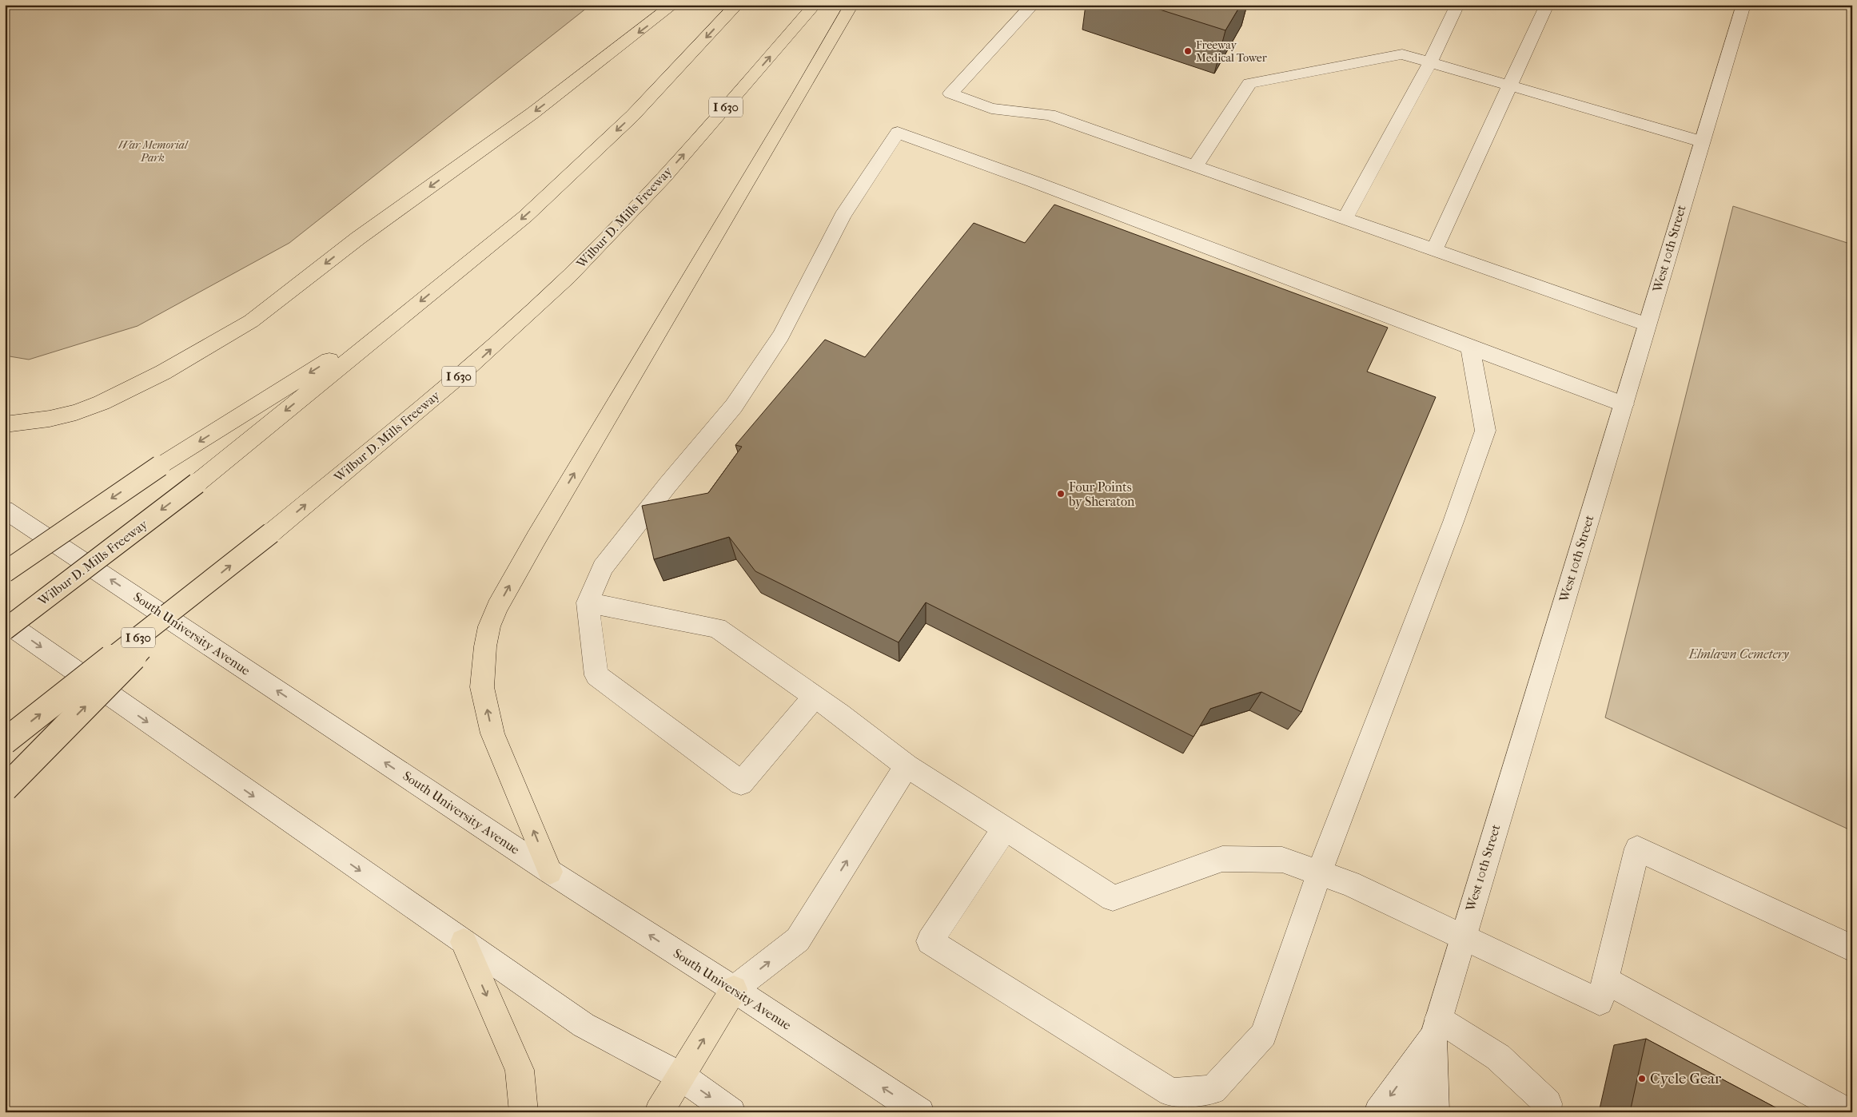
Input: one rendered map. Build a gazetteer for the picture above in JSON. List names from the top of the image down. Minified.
{"streets":{"highway":["I 630","Wilbur D. Mills Freeway"],"main road":["West 10th Street","South University Avenue"]},"parks":["War Memorial Park","Elmlawn Cemetery"],"places":["Freeway Medical Tower","Four Points by Sheraton","Cycle Gear"]}
